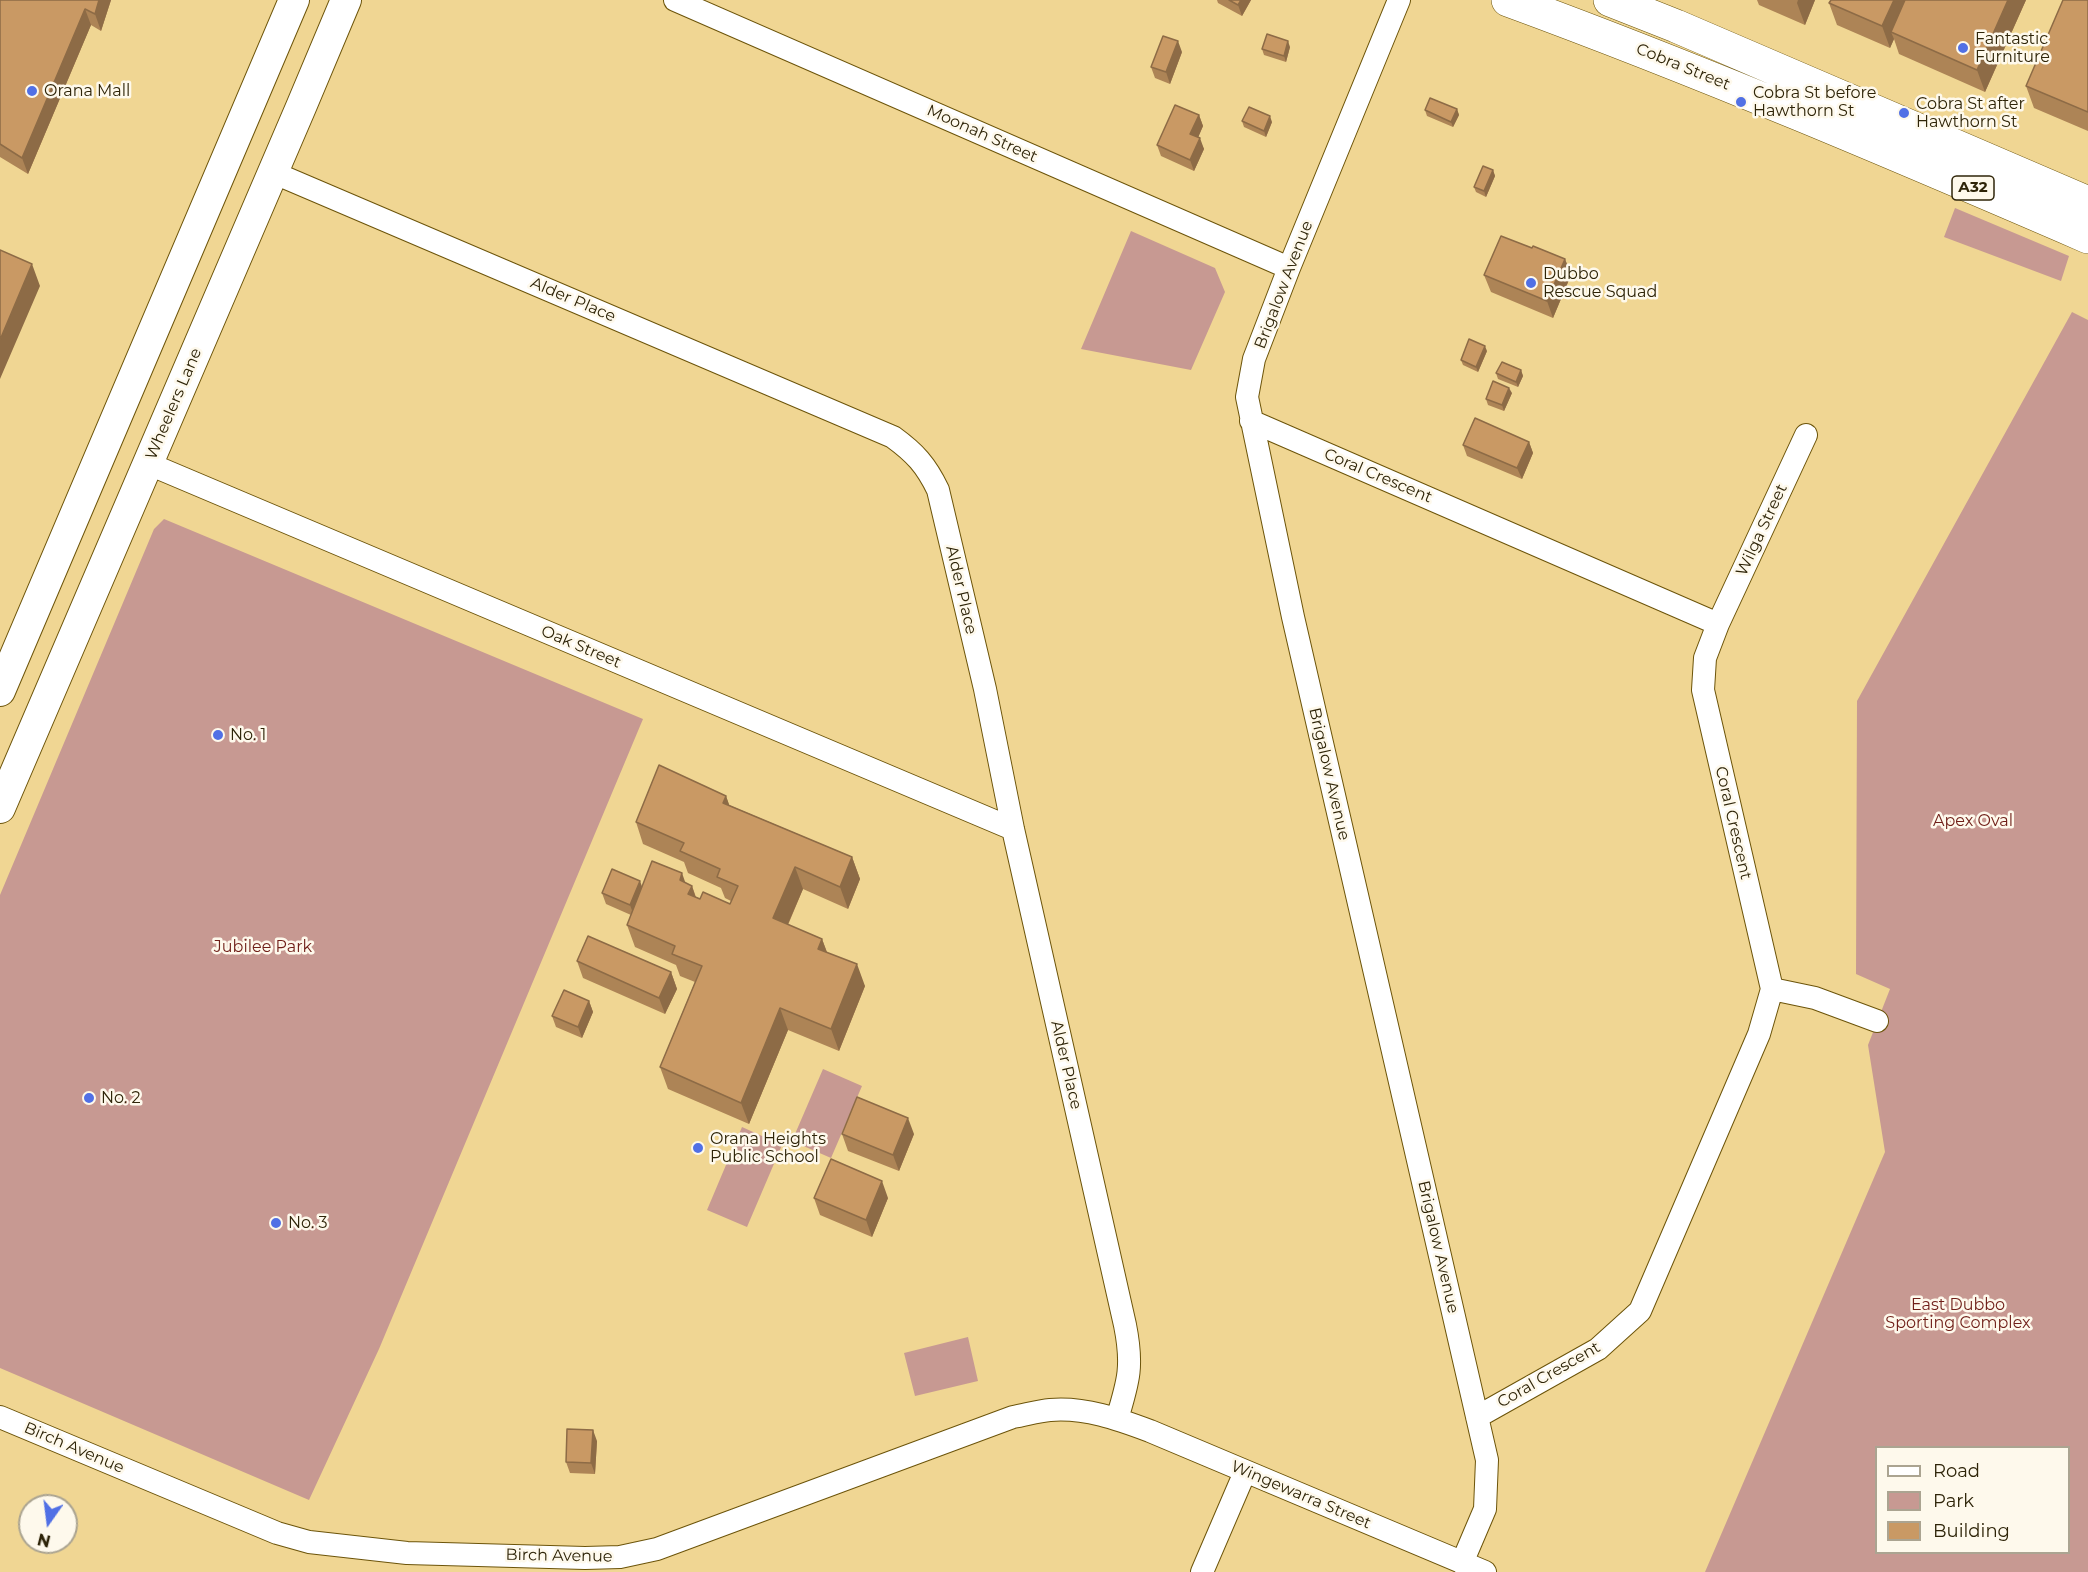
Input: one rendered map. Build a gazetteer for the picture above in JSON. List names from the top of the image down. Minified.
{"streets":{"highway":["Cobra Street","A32"],"main road":["Wheelers Lane"],"street":["Moonah Street","Brigalow Avenue","Alder Place","Coral Crescent","Wilga Street","Oak Street","Birch Avenue","Wingewarra Street"]},"crossings":[["Moonah Street","Brigalow Avenue"],["Brigalow Avenue","Coral Crescent"],["Brigalow Avenue","Wingewarra Street"],["Alder Place","Wheelers Lane"],["Alder Place","Oak Street"],["Alder Place","Birch Avenue"],["Alder Place","Wingewarra Street"],["Wheelers Lane","Oak Street"],["Coral Crescent","Wilga Street"],["Birch Avenue","Wingewarra Street"]],"parks":["Apex Oval","Jubilee Park","East Dubbo Sporting Complex"],"places":["Fantastic Furniture","Orana Mall","Cobra St before Hawthorn St","Cobra St after Hawthorn St","Dubbo Rescue Squad","No. 1","No. 2","Orana Heights Public School","No. 3"],"legend":["Road","Park","Building"],"north":"bottom"}
